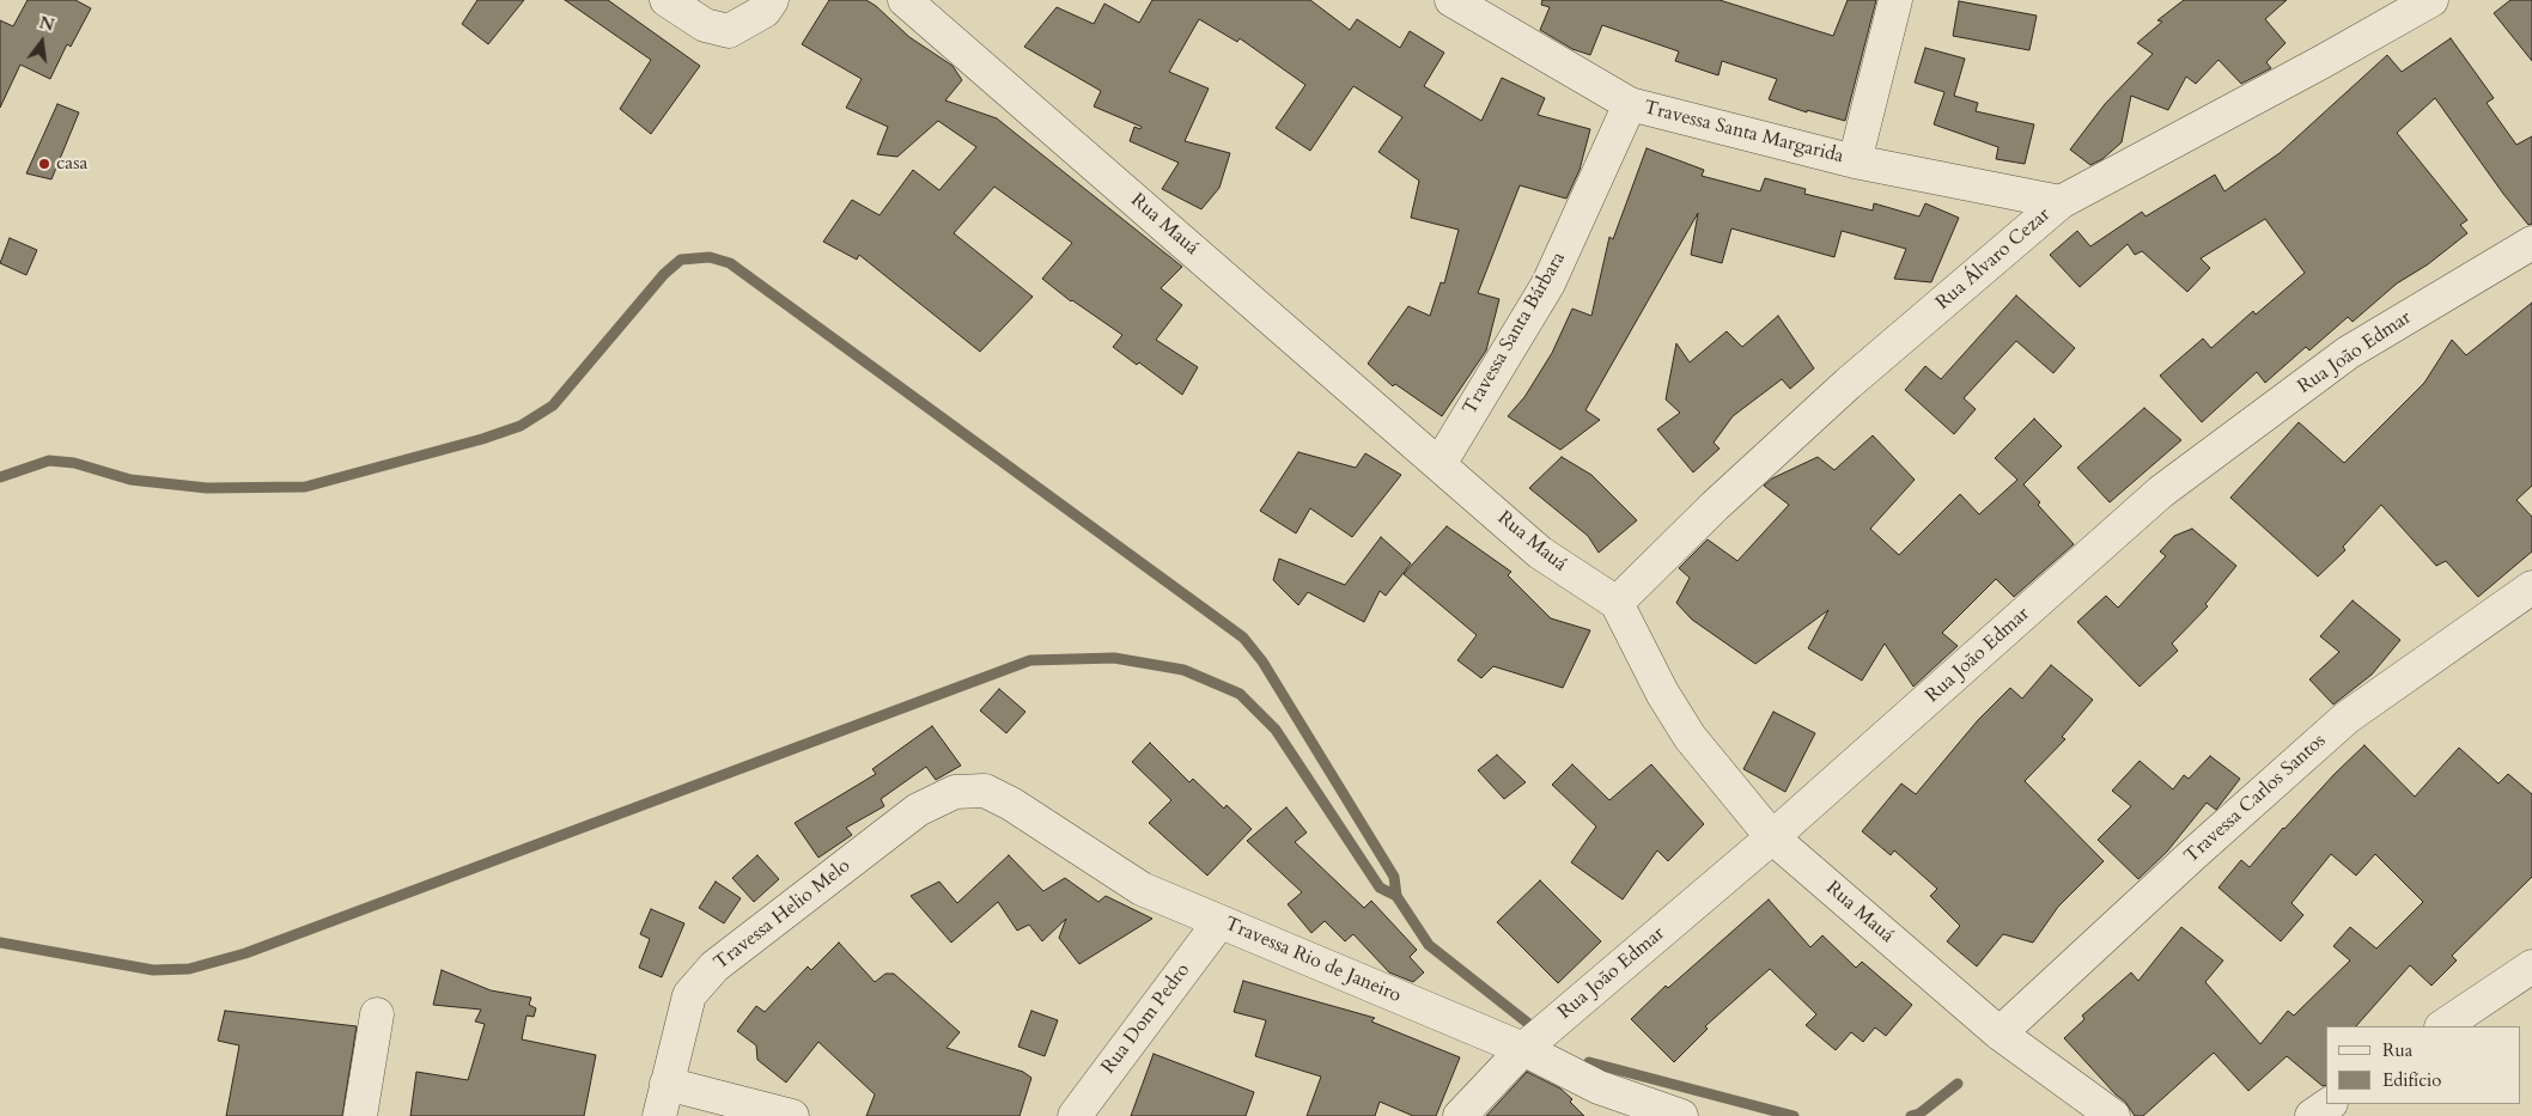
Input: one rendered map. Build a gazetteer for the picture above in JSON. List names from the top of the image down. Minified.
{"streets":{"street":["Travessa Santa Margarida","Rua Mauá","Rua Álvaro Cezar","Travessa Santa Bárbara","Rua João Edmar","Travessa Carlos Santos","Travessa Helio Melo","Travessa Rio de Janeiro","Rua Dom Pedro"]},"crossings":[["Travessa Santa Margarida","Rua Álvaro Cezar"],["Travessa Santa Margarida","Travessa Santa Bárbara"],["Rua Mauá","Rua Álvaro Cezar"],["Rua Mauá","Travessa Santa Bárbara"],["Rua Mauá","Rua João Edmar"],["Rua Mauá","Travessa Carlos Santos"],["Rua João Edmar","Travessa Rio de Janeiro"],["Travessa Helio Melo","Travessa Rio de Janeiro"],["Travessa Rio de Janeiro","Rua Dom Pedro"]],"places":["casa"],"legend":["Rua","Edifício"],"north":"top"}
